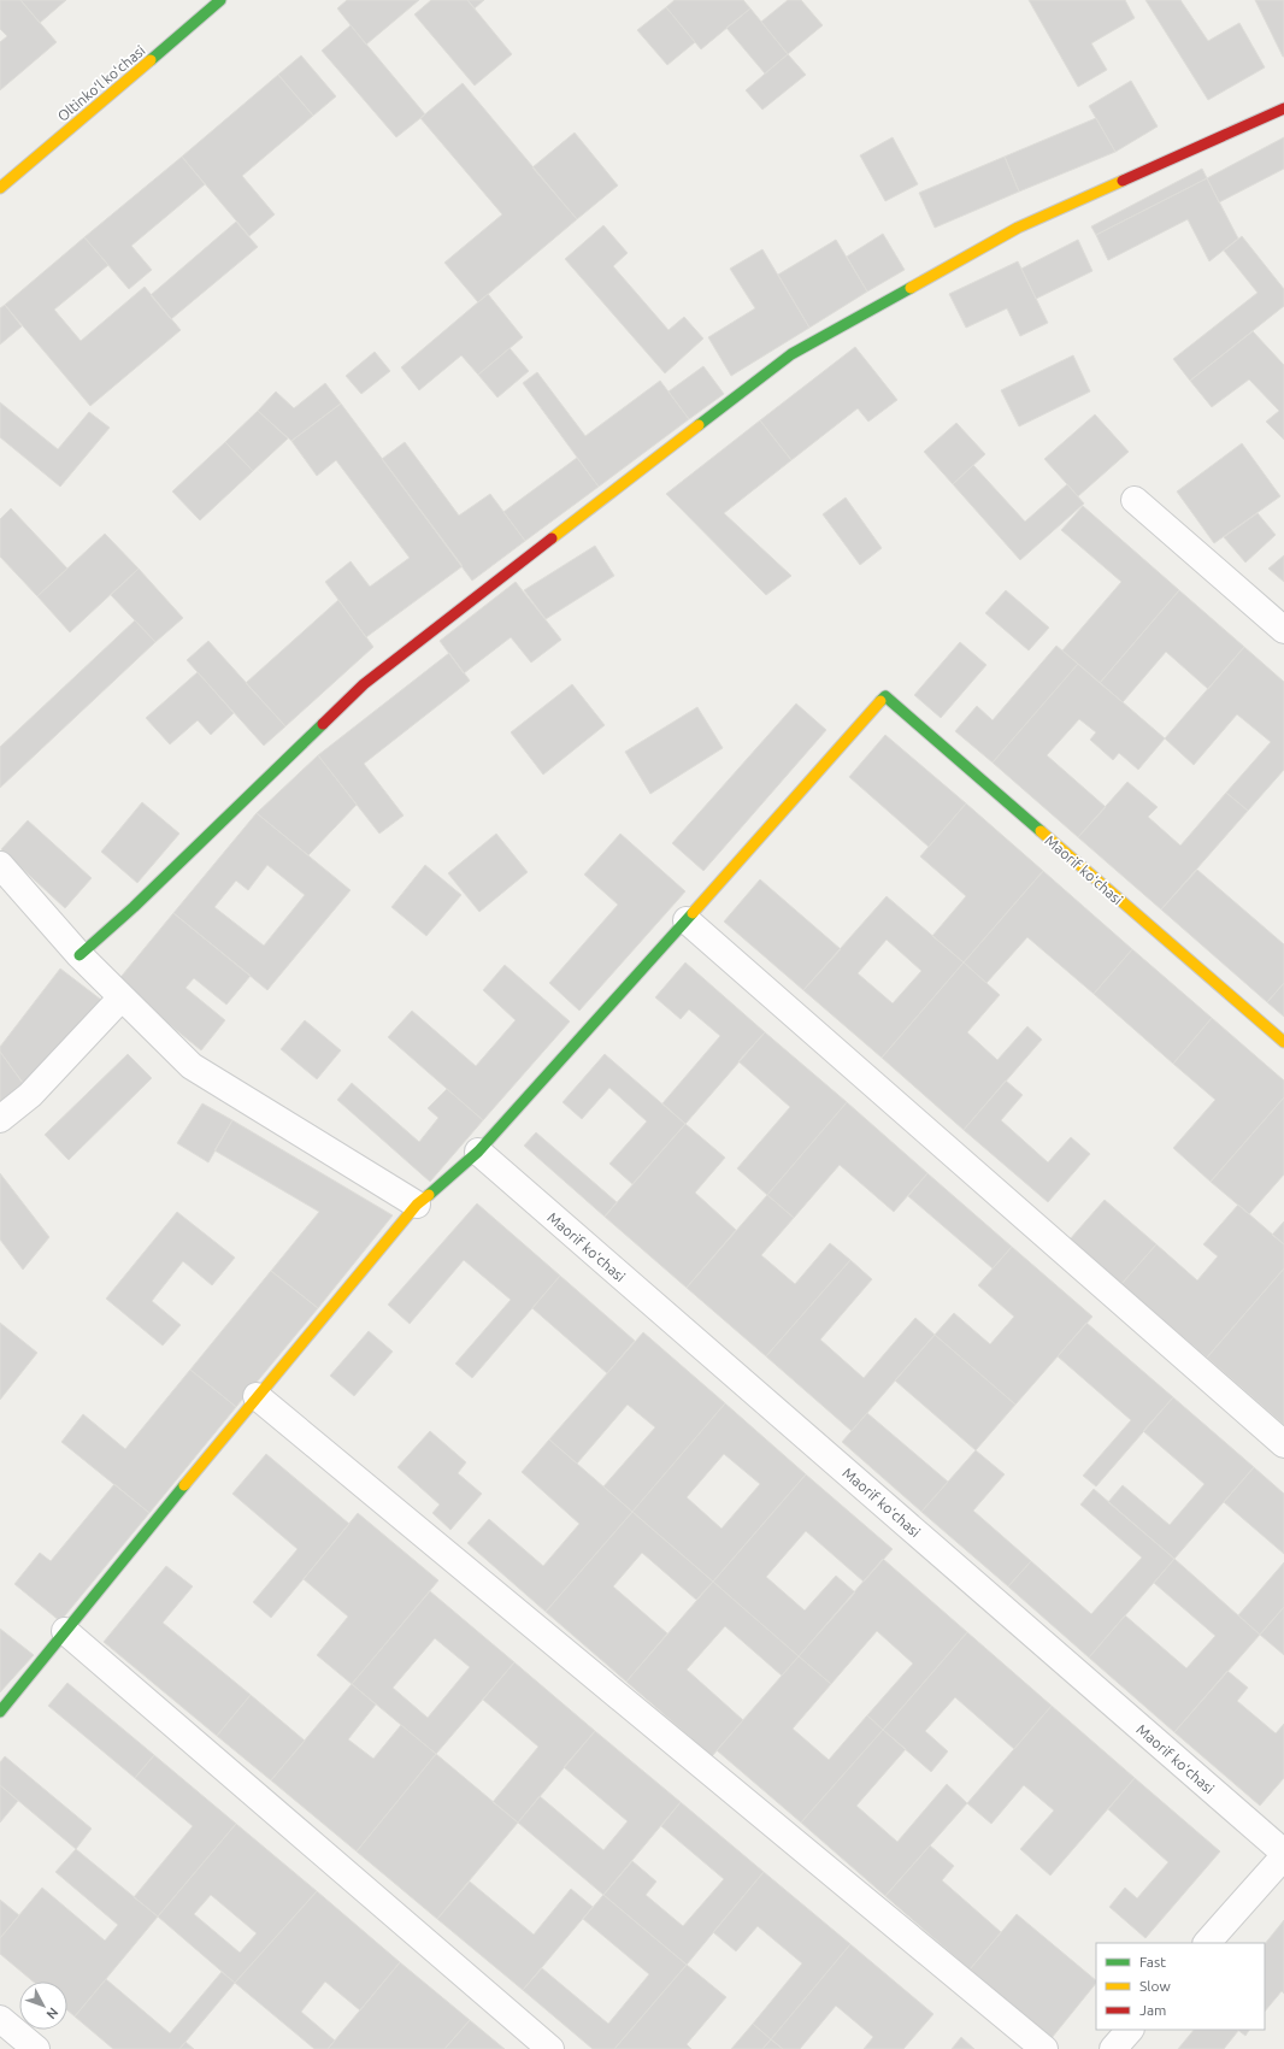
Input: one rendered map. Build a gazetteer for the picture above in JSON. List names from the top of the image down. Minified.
{"streets":{"street":["Oltinkoʻl koʻchasi","Maorif koʻchasi"]},"legend":["Fast","Slow","Jam"],"north":"bottom right"}
